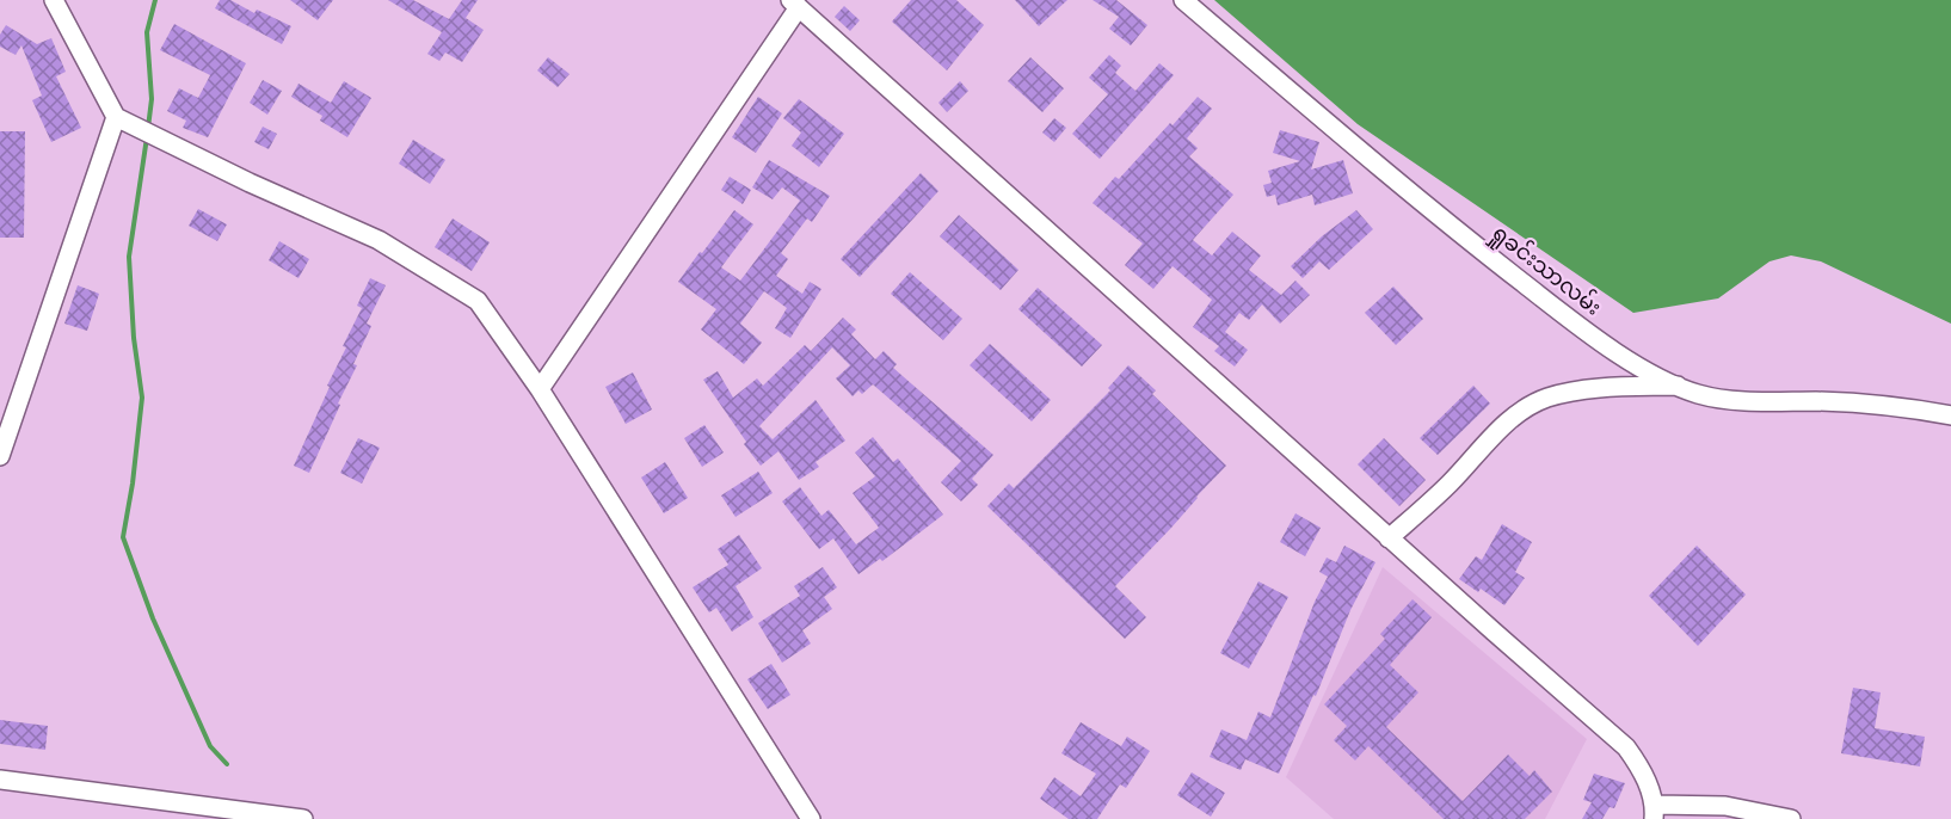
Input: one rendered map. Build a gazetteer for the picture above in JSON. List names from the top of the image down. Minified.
{"streets":{"street":["ရှုခင်းသာလမ်း"]}}
